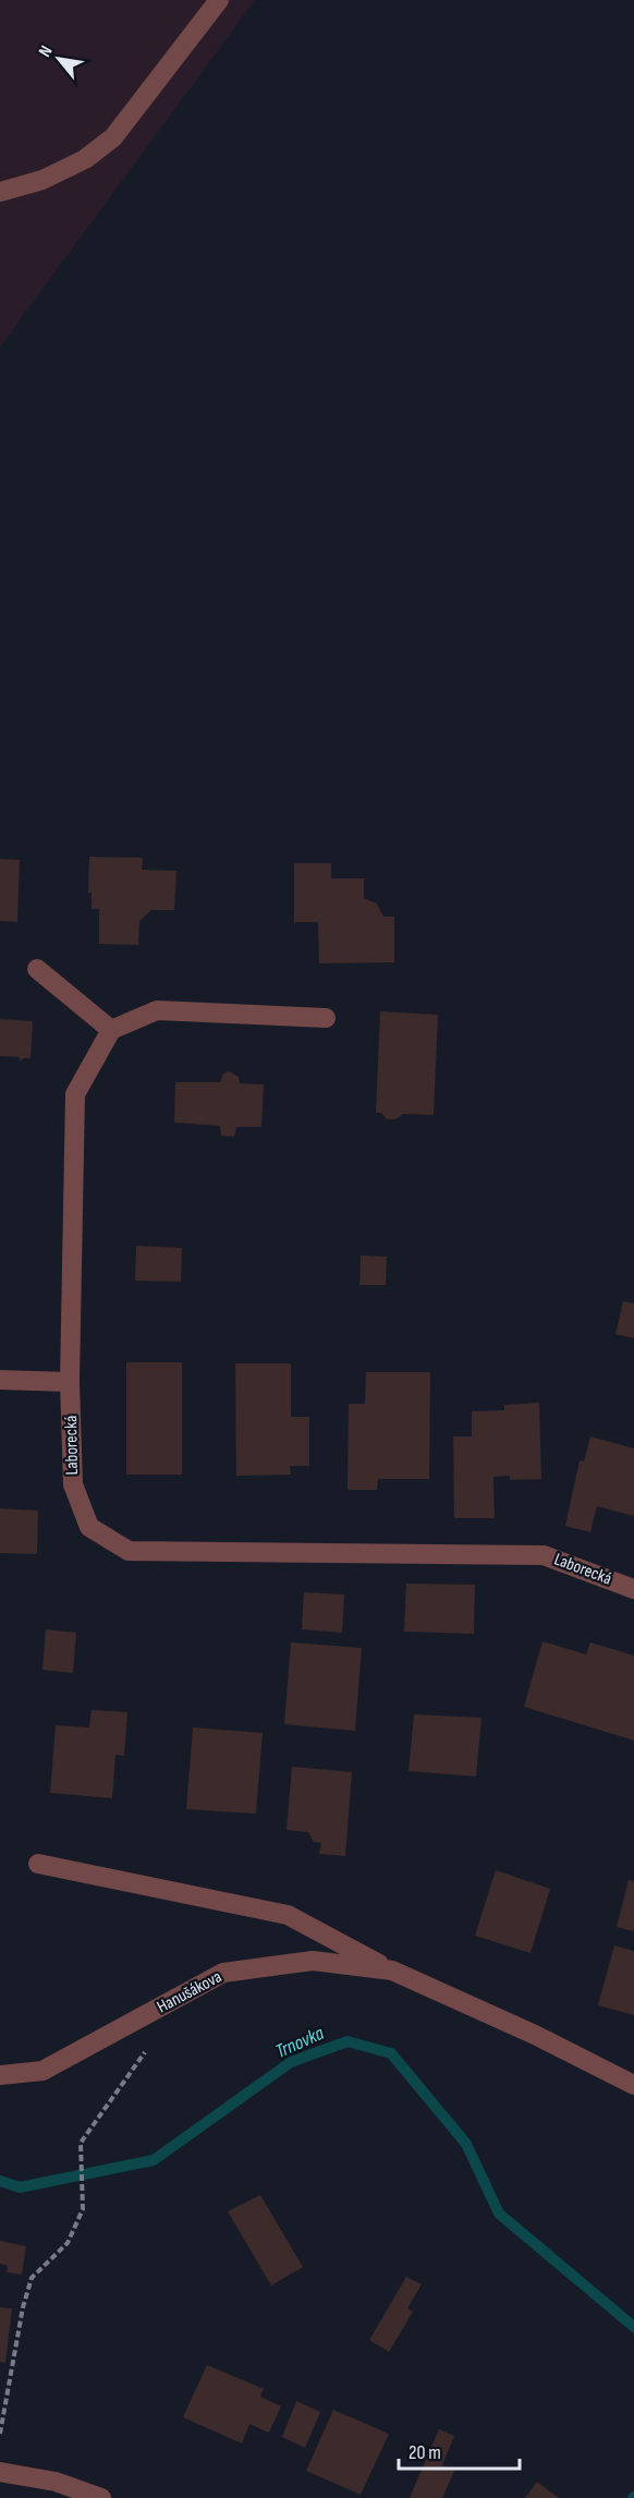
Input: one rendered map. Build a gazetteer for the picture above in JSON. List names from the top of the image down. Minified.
{"streets":{"street":["Laborecká","Hanušákova"]},"water":["Trnovka"],"scale_bar":"20 m","north":"top left"}
